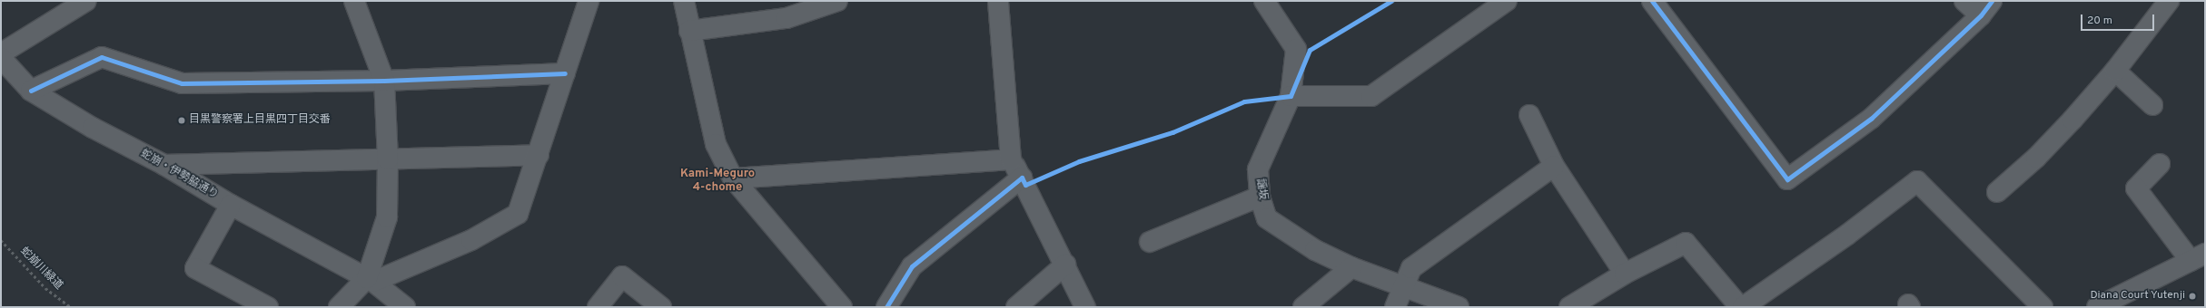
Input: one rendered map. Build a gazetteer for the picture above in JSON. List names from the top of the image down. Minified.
{"streets":{"street":["蛇崩・伊勢脇通り","謡坂"],"path":["蛇崩川緑道"]},"districts":["Kami-Meguro 4-chome"],"places":["目黒警察署上目黒四丁目交番","Diana Court Yutenji"],"scale_bar":"20 m"}
